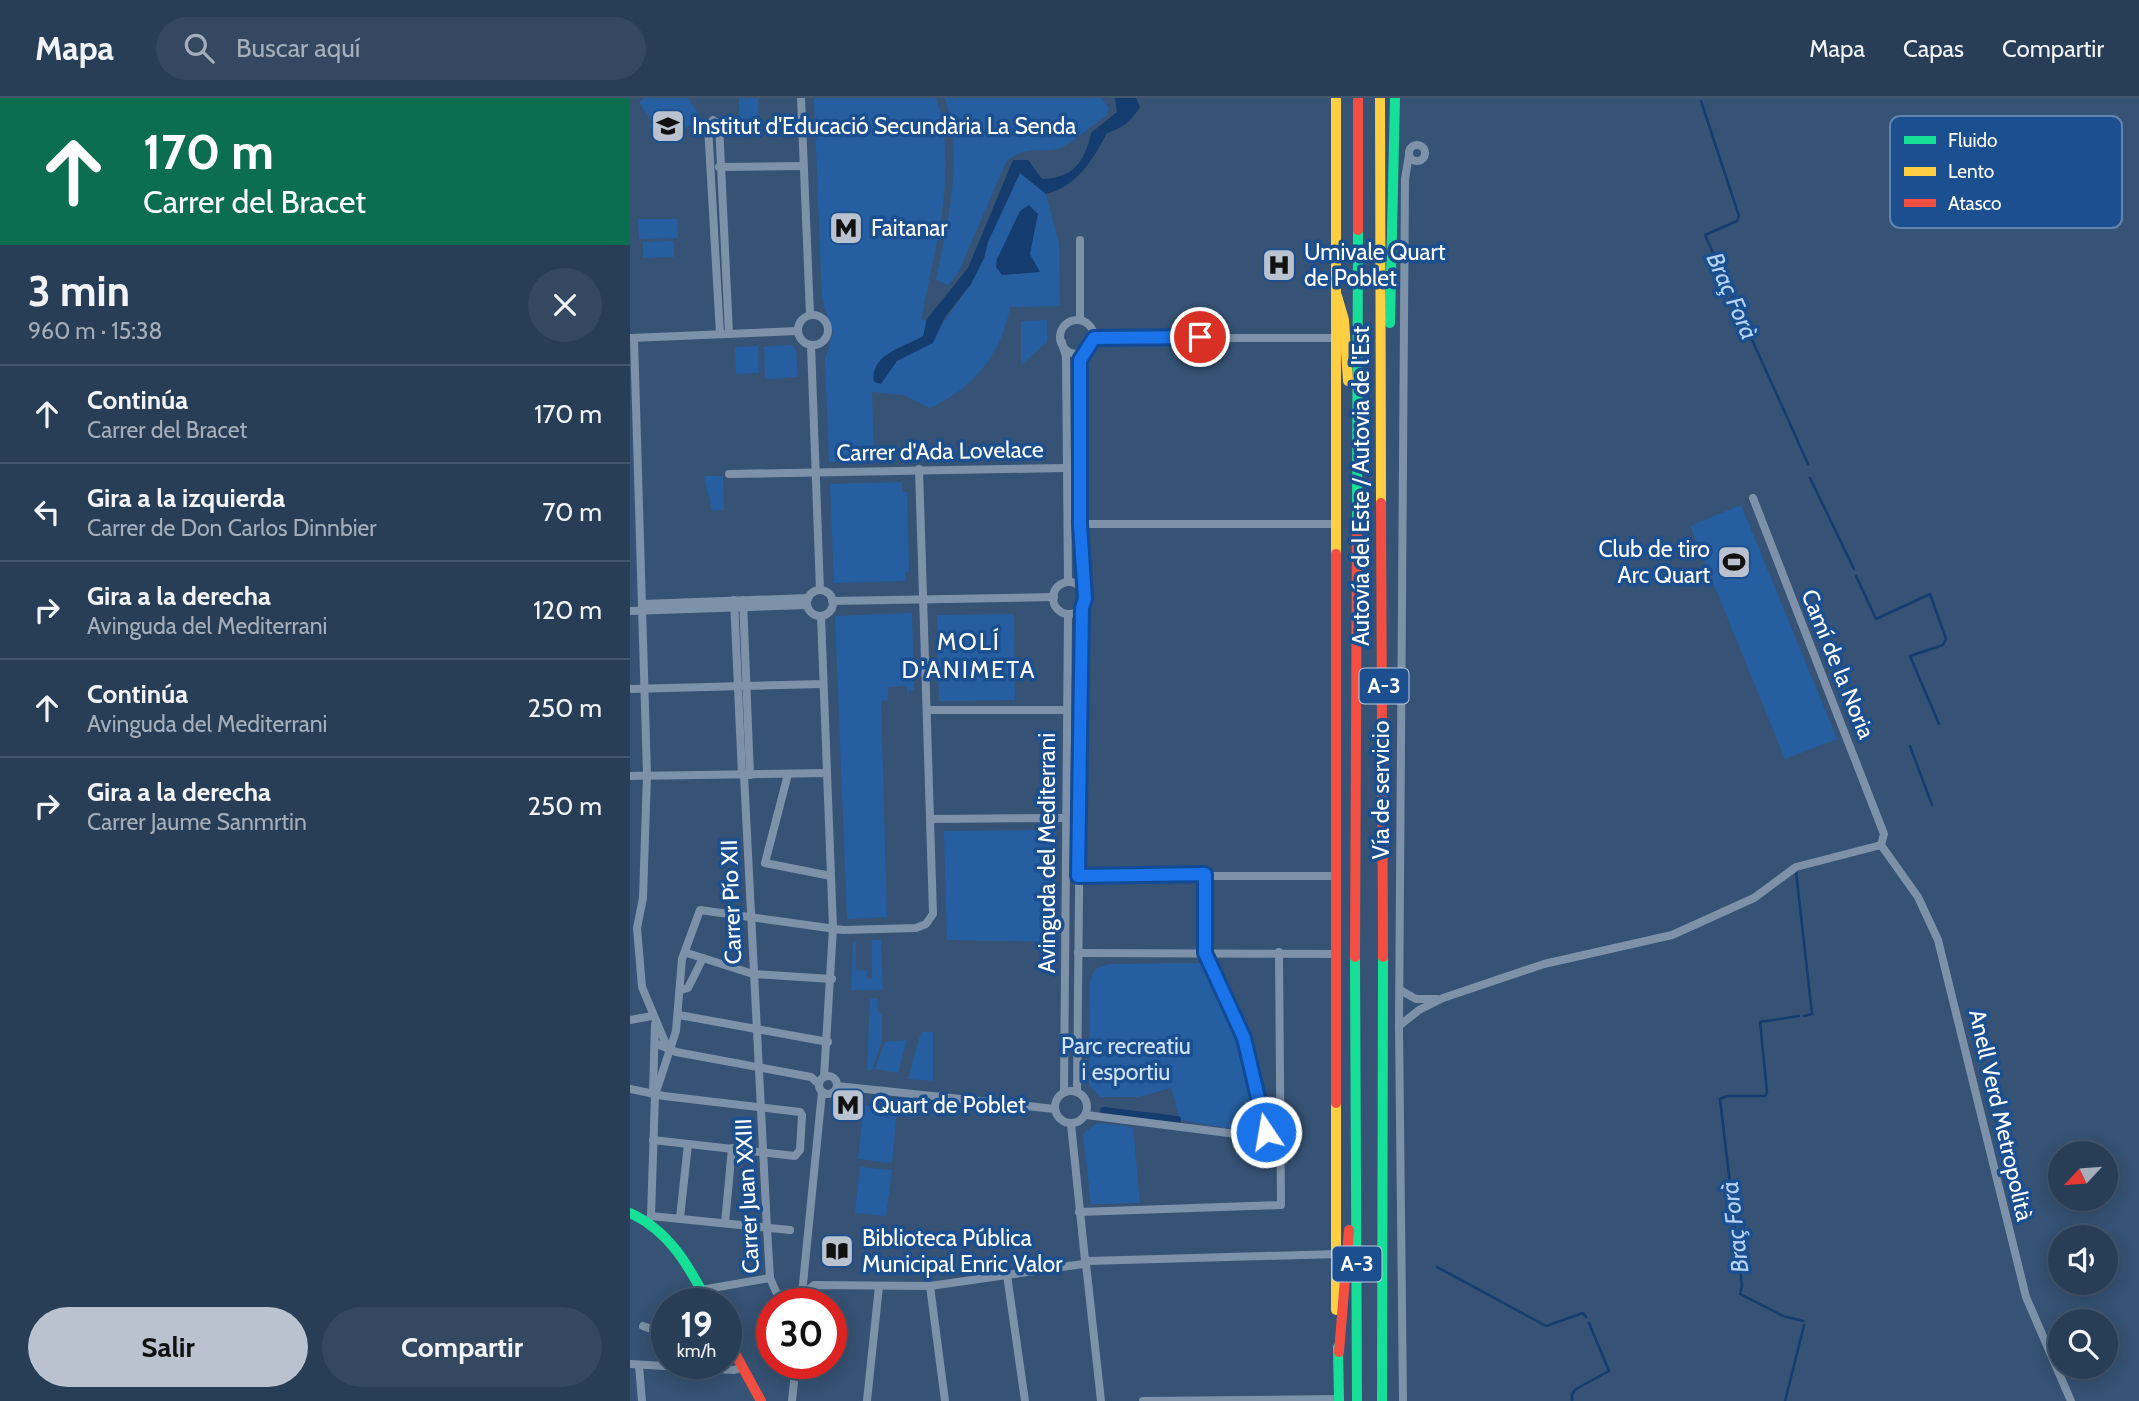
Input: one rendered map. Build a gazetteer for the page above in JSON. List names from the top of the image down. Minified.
{"streets":{"main road":["Autovía del Este / Autovia de l'Est","A-3"],"street":["Carrer d'Ada Lovelace","Camí de la Noria","Vía de servicio","Avinguda del Mediterrani","Carrer Pío XII","Anell Verd Metropolità","Carrer Juan XXIII"]},"crossings":[["Camí de la Noria","Anell Verd Metropolità"],["Carrer Pío XII","Carrer Juan XXIII"]],"districts":["MOLÍ D'ANIMETA"],"water":["Braç Forà"],"parks":["Parc recreatiu i esportiu"],"places":{"school or university":["Institut d'Educació Secundària La Senda"],"metro station":["Faitanar","Quart de Poblet"],"hospital":["Umivale Quart de Poblet"],"sports":["Club de tiro Arc Quart"],"library":["Biblioteca Pública Municipal Enric Valor"]},"legend":["Fluido","Lento","Atasco"],"north":"bottom left","page":{"header":"Mapa","search":"Buscar aquí","nav":["Mapa","Capas","Compartir"],"turn":["170 m","Carrer del Bracet"],"heading":["3 min","960 m · 15:38"],"list":[{"name":"Continúa","note":"Carrer del Bracet","value":"170 m"},{"name":"Gira a la izquierda","note":"Carrer de Don Carlos Dinnbier","value":"70 m"},{"name":"Gira a la derecha","note":"Avinguda del Mediterrani","value":"120 m"},{"name":"Continúa","note":"Avinguda del Mediterrani","value":"250 m"},{"name":"Gira a la derecha","note":"Carrer Jaume Sanmrtin","value":"250 m"}],"speed":"19 km/h","limit":"30","buttons":["Salir","Compartir"]}}
